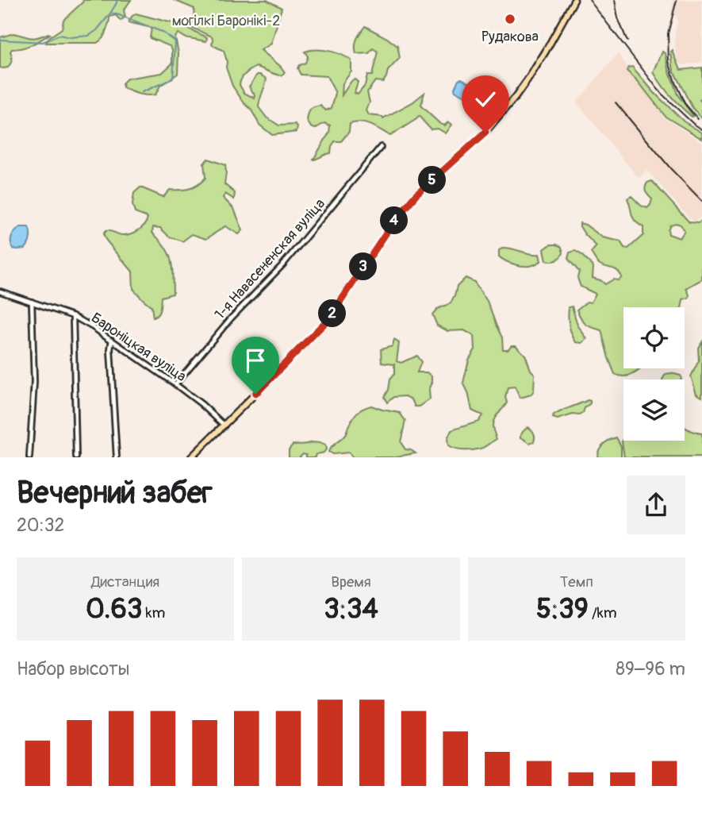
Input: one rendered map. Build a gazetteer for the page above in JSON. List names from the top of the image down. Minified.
{"streets":{"street":["1-я Навасененская вуліца","Бароніцкая вуліца"]},"crossings":[["1-я Навасененская вуліца","Бароніцкая вуліца"]],"parks":["могілкі Баронікі-2"],"places":["Рудакова"],"page":{"pins":["5","4","3","2"],"heading":["Вечерний забег","20:32"],"stats":[["Дистанция","0.63 km"],["Время","3:34"],["Темп","5:39 /km"]],"chart":["Набор высоты","89–96 m"]}}
